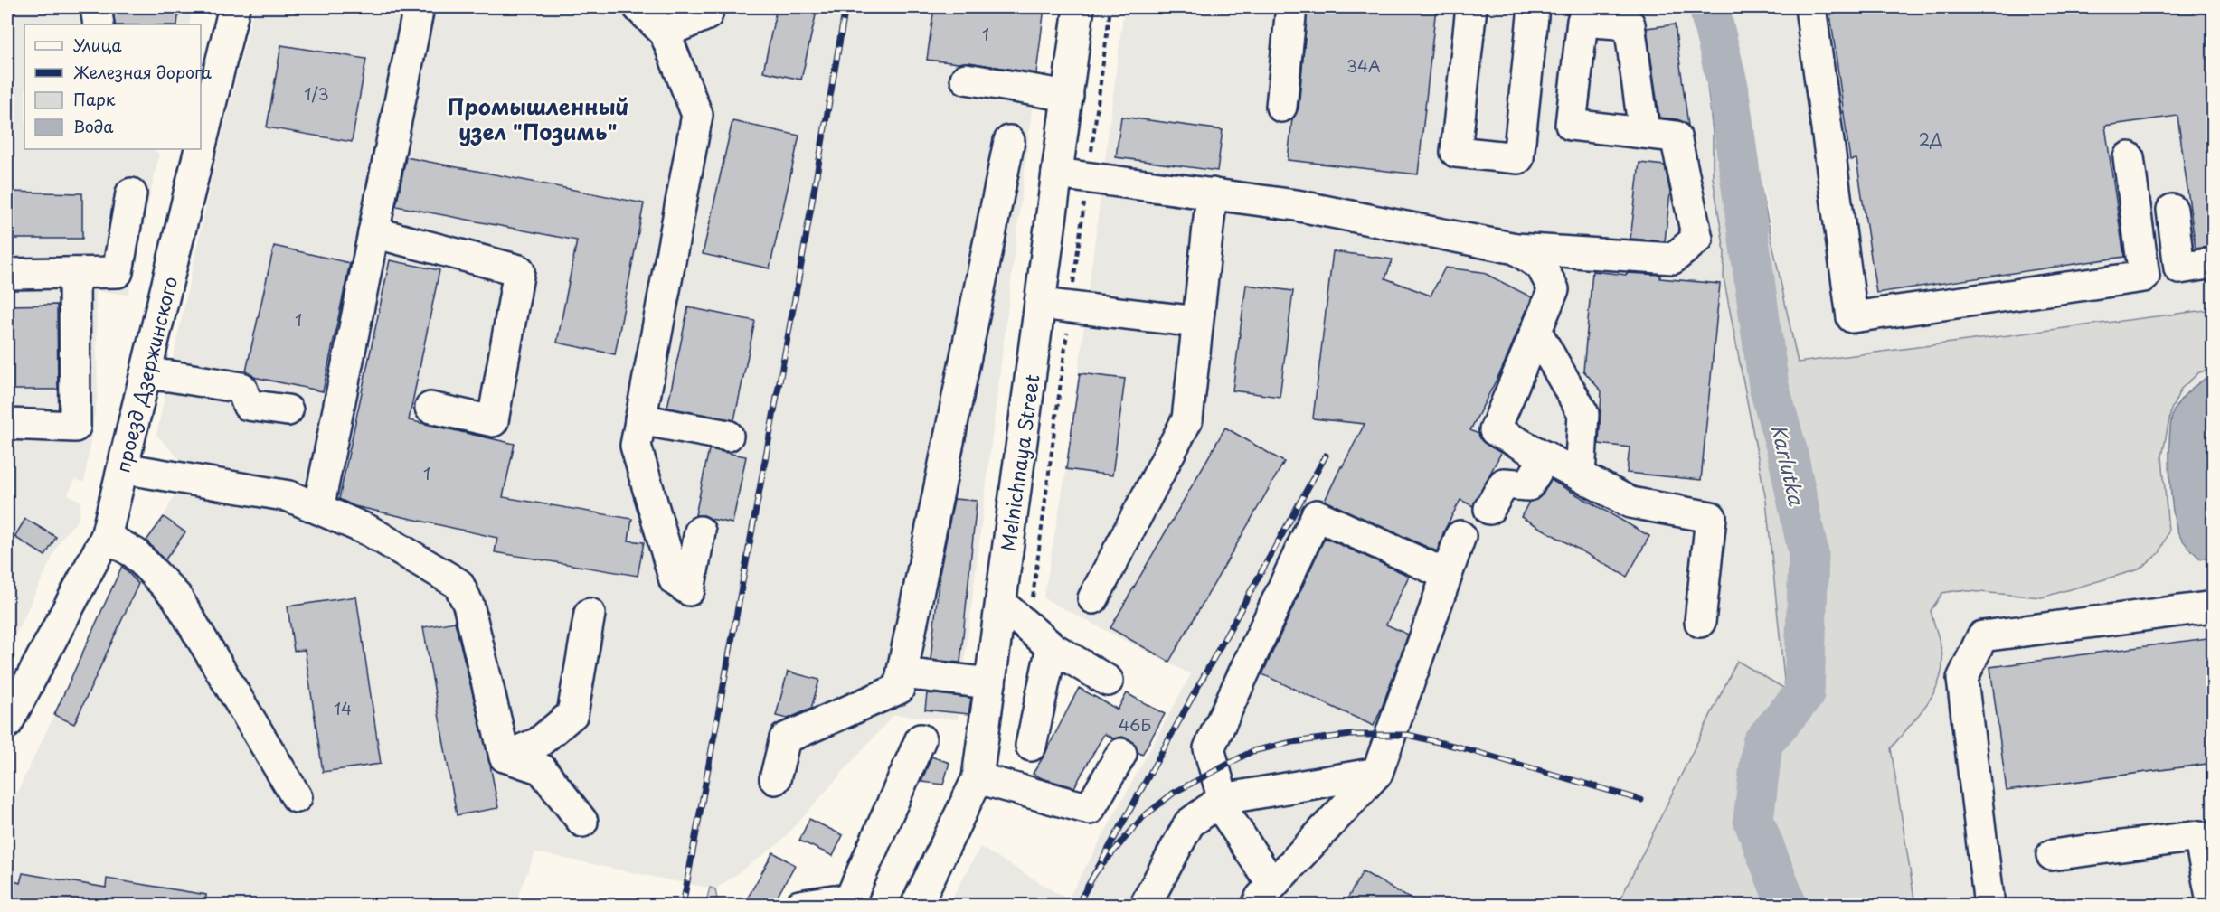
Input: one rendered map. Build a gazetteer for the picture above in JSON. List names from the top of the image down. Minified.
{"streets":{"street":["проезд Дзержинского","Melnichnaya Street"]},"districts":["Промышленный узел \"Позимь\""],"water":["Karlutka"],"house_numbers":["1","34А","1/3","2Д","1","1","14","46Б"],"legend":["Улица","Железная дорога","Парк","Вода"]}
